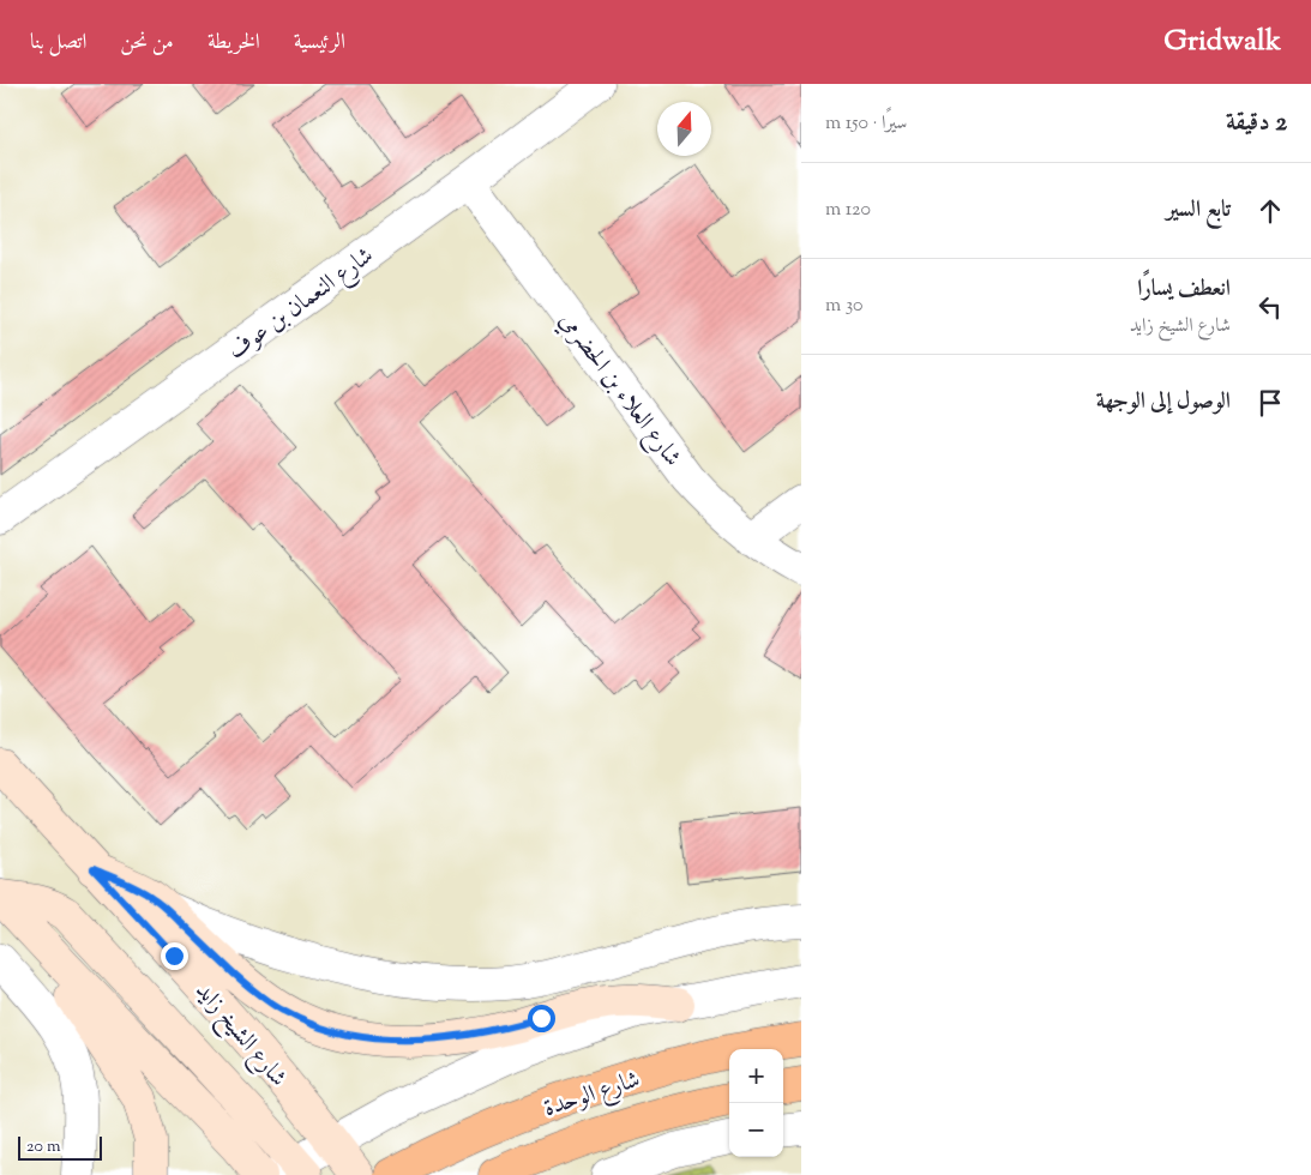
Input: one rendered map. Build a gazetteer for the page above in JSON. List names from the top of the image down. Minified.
{"streets":{"highway":["شارع الوحدة"],"main road":["شارع الشيخ زايد"],"street":["شارع النعمان بن عوف","شارع العلاء بن الحضرمي"]},"crossings":[["شارع النعمان بن عوف","شارع العلاء بن الحضرمي"]],"scale_bar":"20 m","north":"top","page":{"header":"Gridwalk","nav":["الرئيسية","الخريطة","من نحن","اتصل بنا"],"heading":["2 دقيقة","سيرًا · 150 m"],"list":[["تابع السير","120 m"],["انعطف يسارًا","شارع الشيخ زايد","30 m"],"الوصول إلى الوجهة"],"map_buttons":["+","−"],"scale":"20 m"}}
